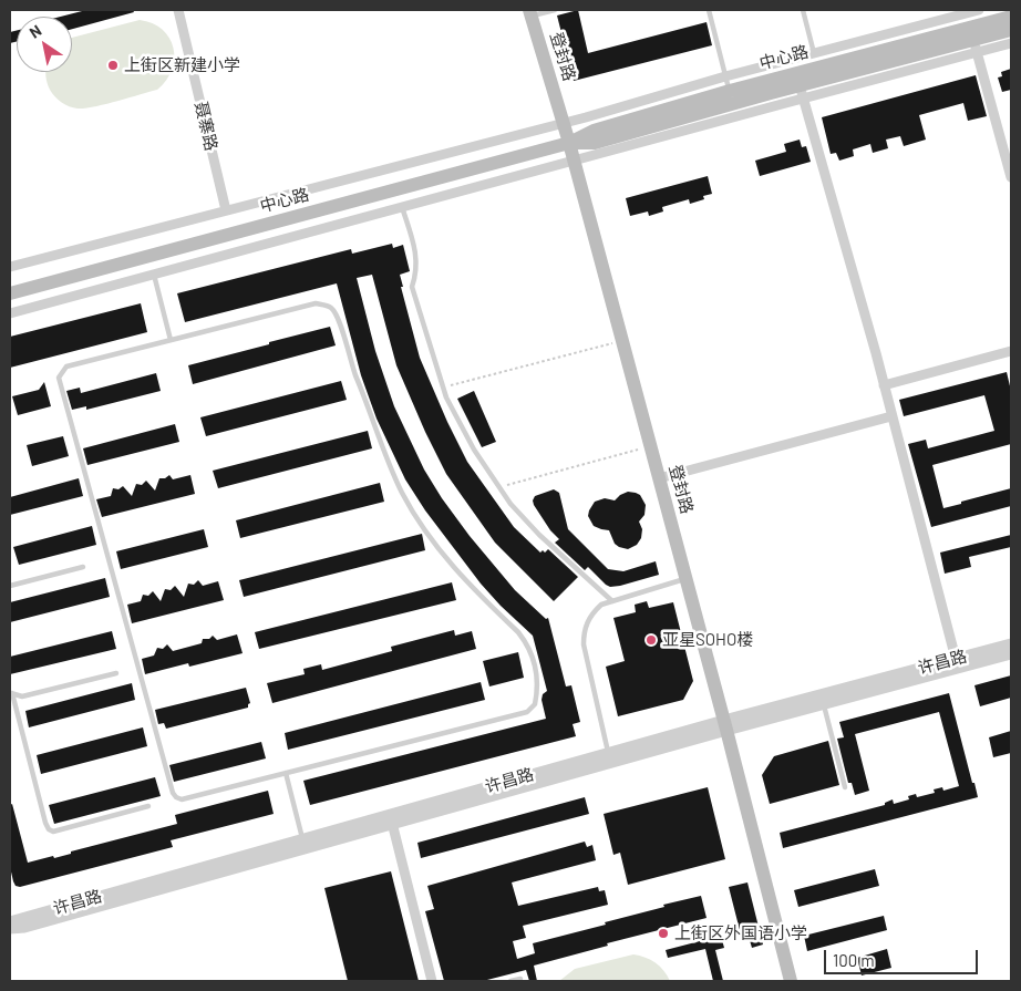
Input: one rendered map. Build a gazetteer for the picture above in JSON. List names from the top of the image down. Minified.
{"streets":{"main road":["登封路","中心路"],"street":["聂寨路","许昌路"]},"crossings":[["登封路","中心路"],["登封路","许昌路"]],"places":["上街区新建小学","亚星SOHO楼","上街区外国语小学"],"scale_bar":"100 m","north":"top left"}
